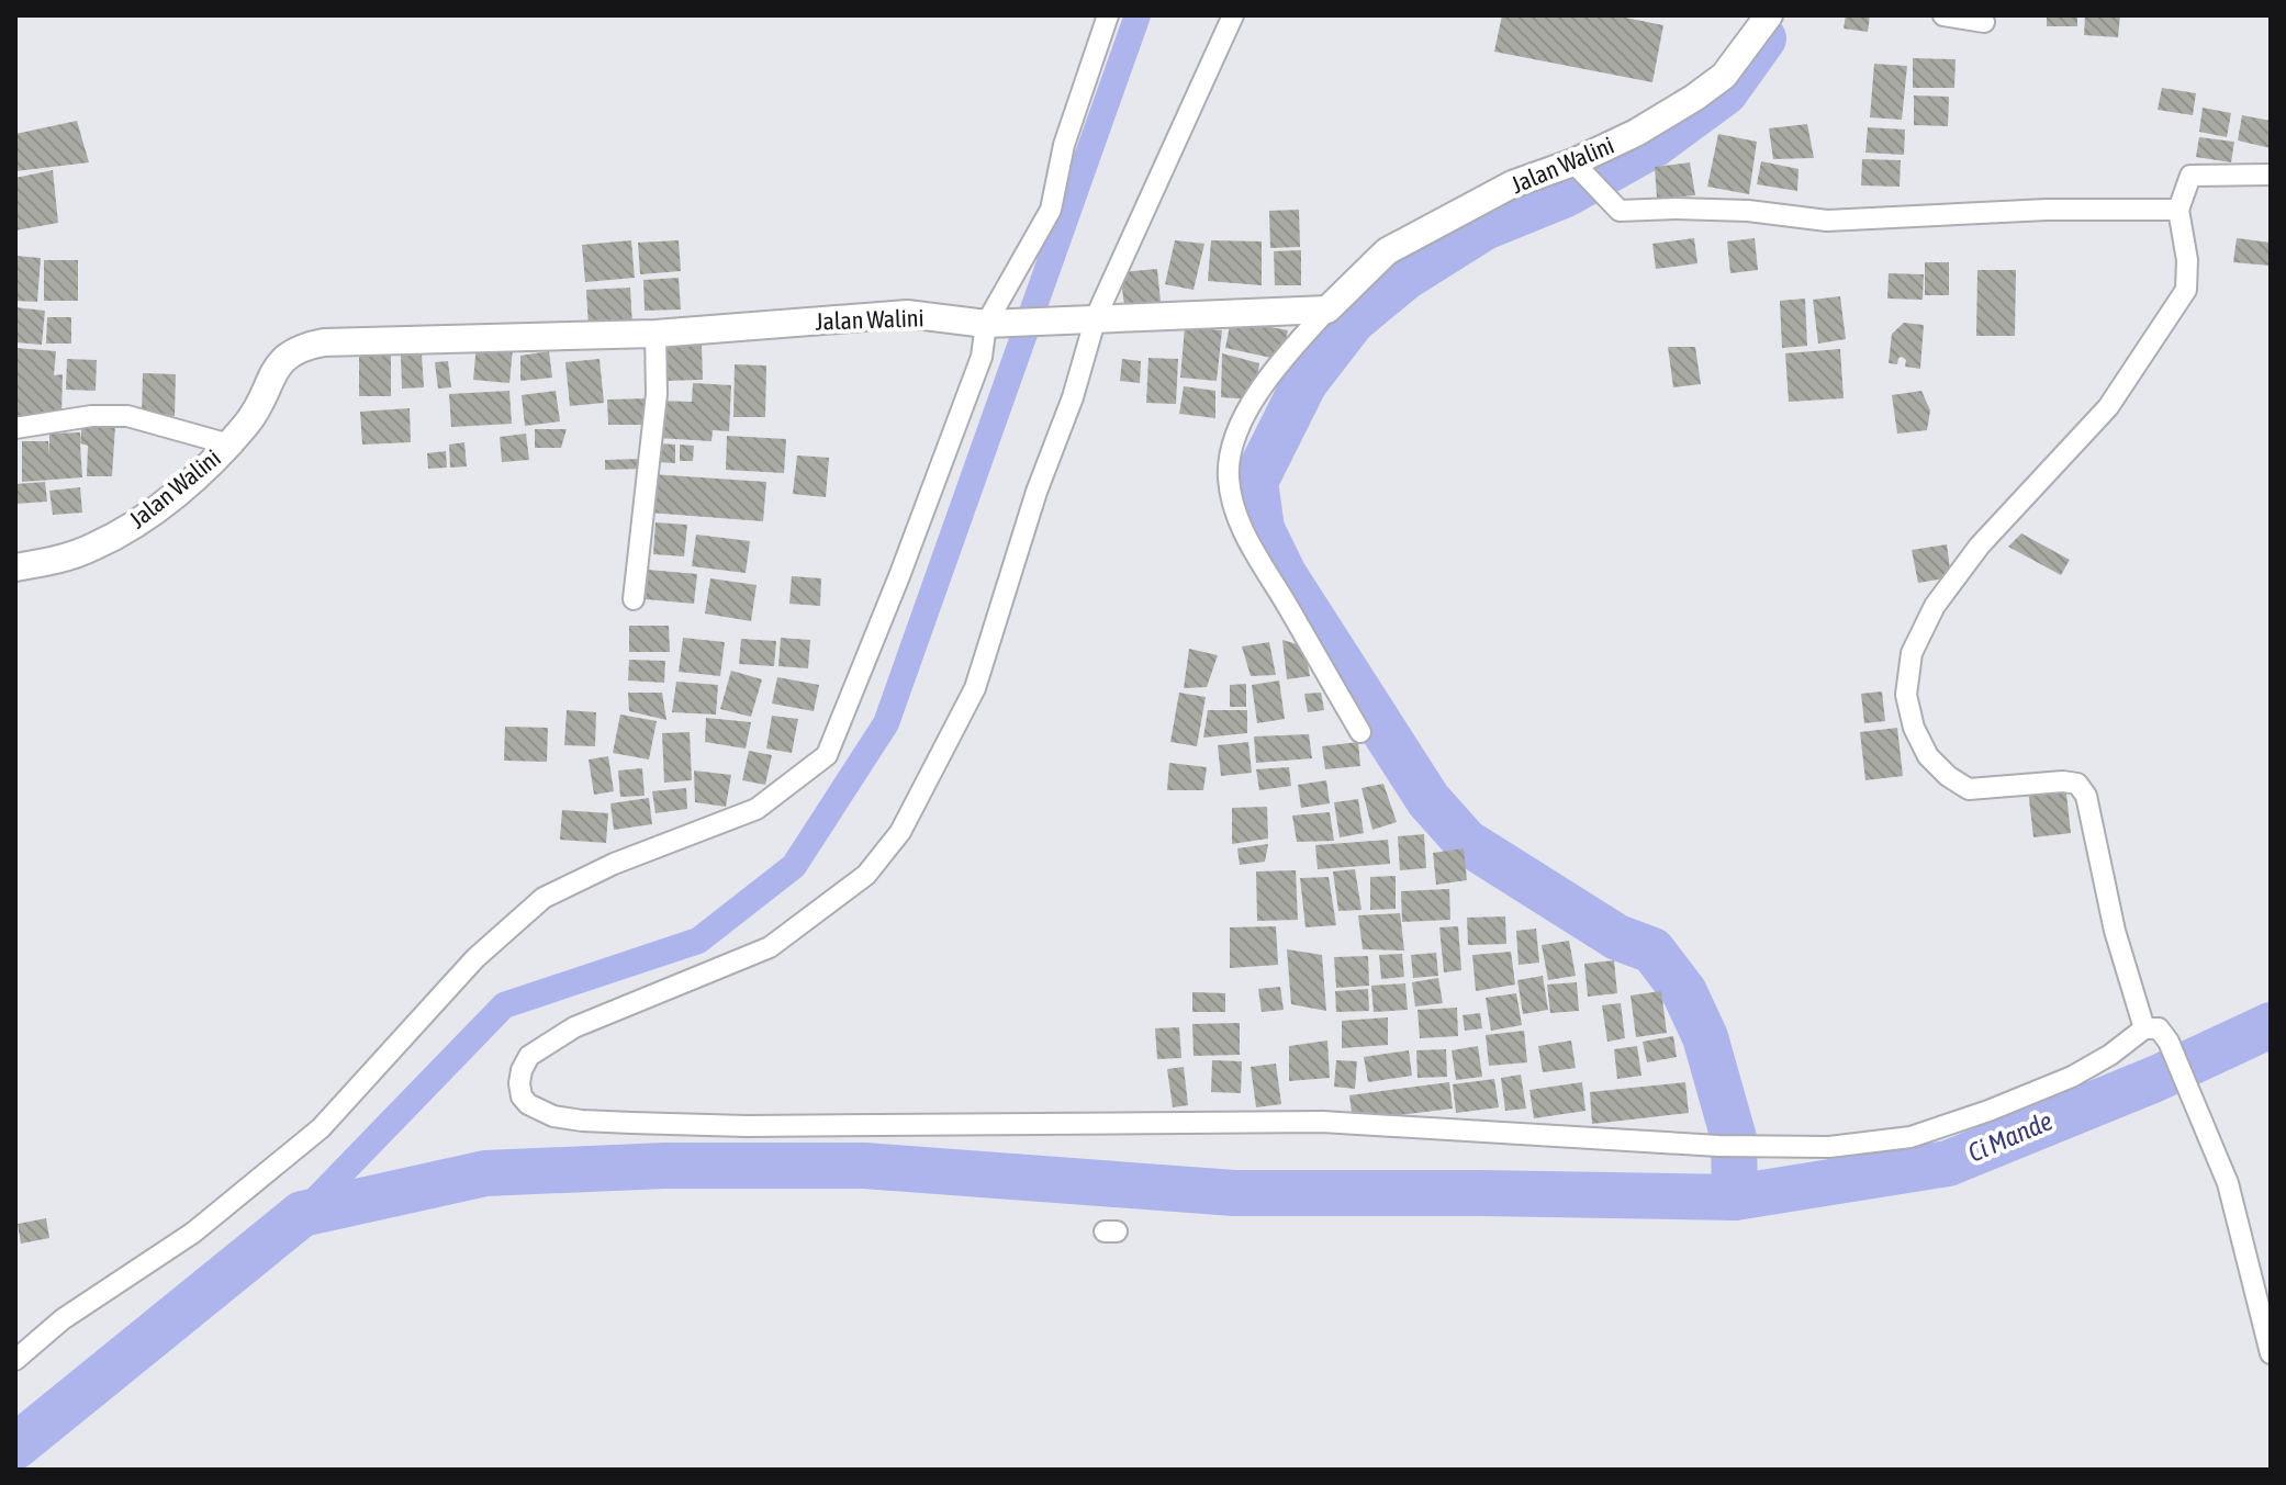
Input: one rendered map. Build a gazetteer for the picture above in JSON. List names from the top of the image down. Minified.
{"streets":{"street":["Jalan Walini"]},"water":["Ci Mande"]}
